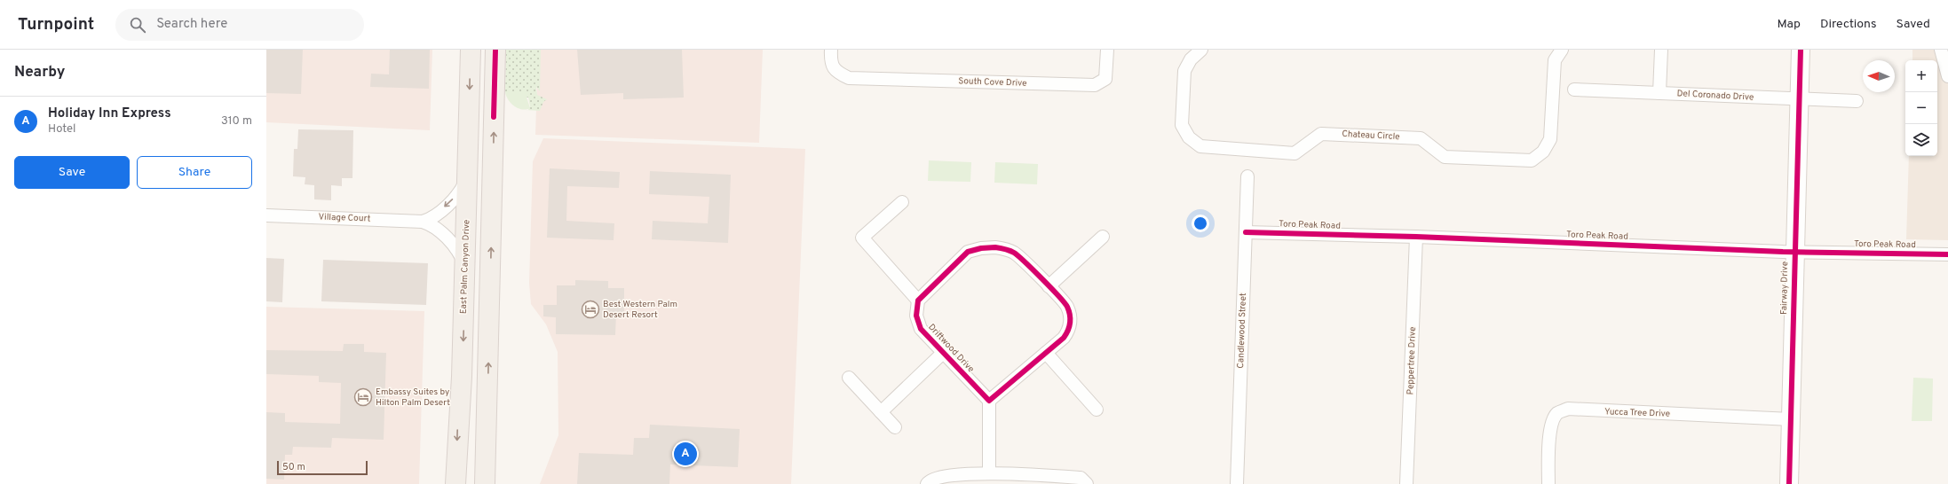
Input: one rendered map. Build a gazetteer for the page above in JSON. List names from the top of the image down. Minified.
{"streets":{"main road":["East Palm Canyon Drive"],"street":["South Cove Drive","Del Coronado Drive","Chateau Circle","Village Court","Toro Peak Road","Fairway Drive","Candlewood Street","Driftwood Drive","Peppertree Drive","Yucca Tree Drive"]},"crossings":[["Del Coronado Drive","Fairway Drive"],["Village Court","East Palm Canyon Drive"],["Toro Peak Road","Fairway Drive"],["Toro Peak Road","Candlewood Street"],["Toro Peak Road","Peppertree Drive"],["Fairway Drive","Yucca Tree Drive"]],"places":{"hotel":["Best Western Palm Desert Resort","Embassy Suites by Hilton Palm Desert"]},"scale_bar":"50 m","north":"left","page":{"header":"Turnpoint","search":"Search here","nav":["Map","Directions","Saved"],"heading":"Nearby","map_buttons":["+","−"],"list":[{"mark":"A","name":"Holiday Inn Express","note":"Hotel","value":"310 m"}],"buttons":["Save","Share"],"pins":"A","scale":"50 m"}}
